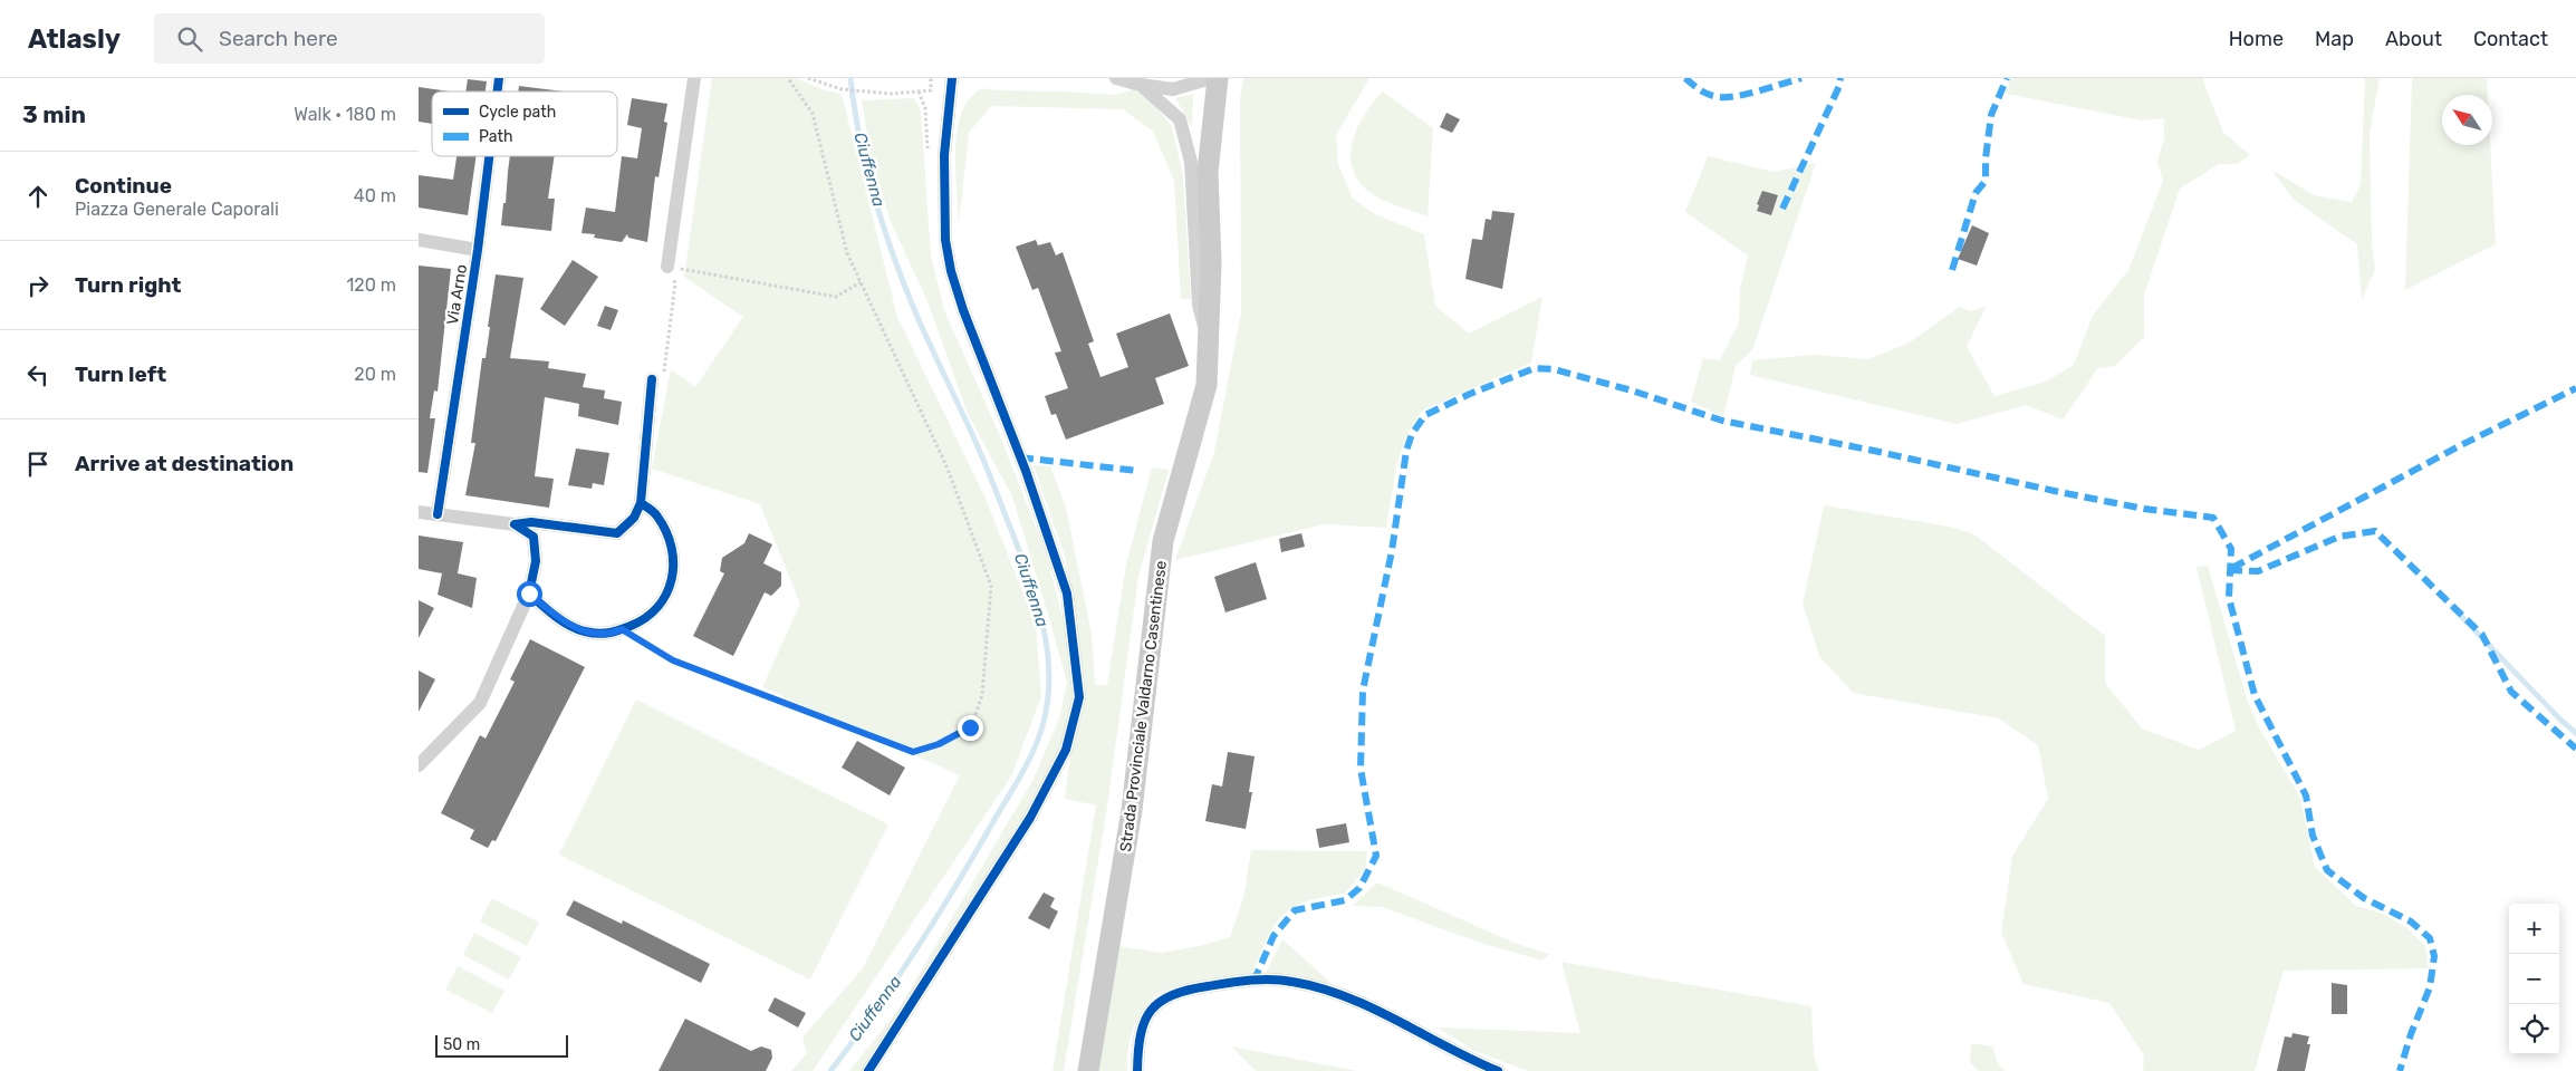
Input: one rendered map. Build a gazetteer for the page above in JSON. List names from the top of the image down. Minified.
{"streets":{"main road":["Strada Provinciale Valdarno Casentinese"],"street":["Via Arno"]},"water":["Ciuffenna"],"legend":["Cycle path","Path"],"scale_bar":"50 m","north":"top left","page":{"header":"Atlasly","search":"Search here","nav":["Home","Map","About","Contact"],"heading":["3 min","Walk · 180 m"],"list":[["Continue","Piazza Generale Caporali","40 m"],["Turn right","120 m"],["Turn left","20 m"],"Arrive at destination"],"map_buttons":["+","−"],"scale":"50 m"}}
